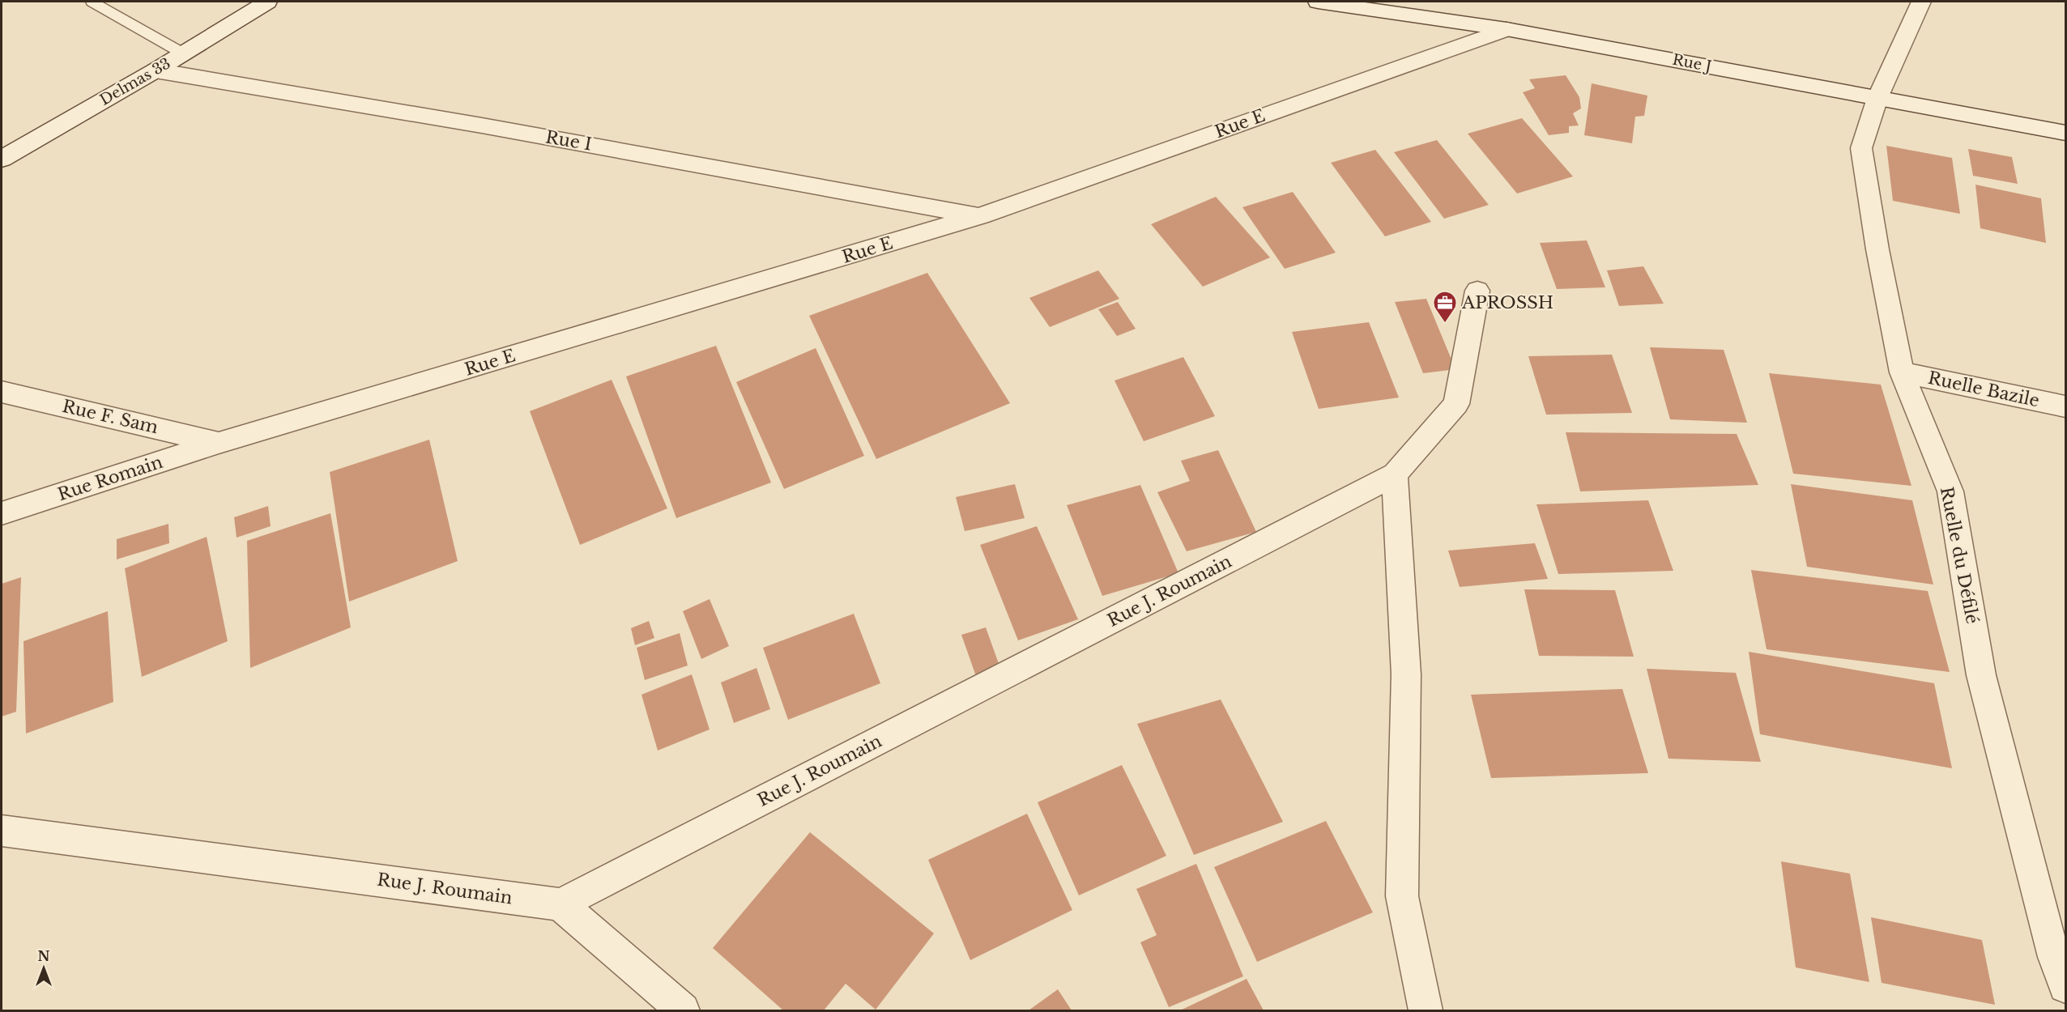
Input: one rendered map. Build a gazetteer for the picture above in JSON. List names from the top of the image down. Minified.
{"streets":{"street":["Rue J","Delmas 33","Rue E","Rue I","Ruelle Bazile","Rue F. Sam","Rue Romain","Ruelle du Défilé","Rue J. Roumain"]},"crossings":[["Rue J","Rue E"],["Rue J","Ruelle du Défilé"],["Delmas 33","Rue I"],["Rue E","Rue I"],["Rue E","Rue F. Sam"],["Rue E","Rue Romain"],["Ruelle Bazile","Ruelle du Défilé"],["Rue F. Sam","Rue Romain"]],"places":{"office":["APROSSH"]},"north":"top"}
